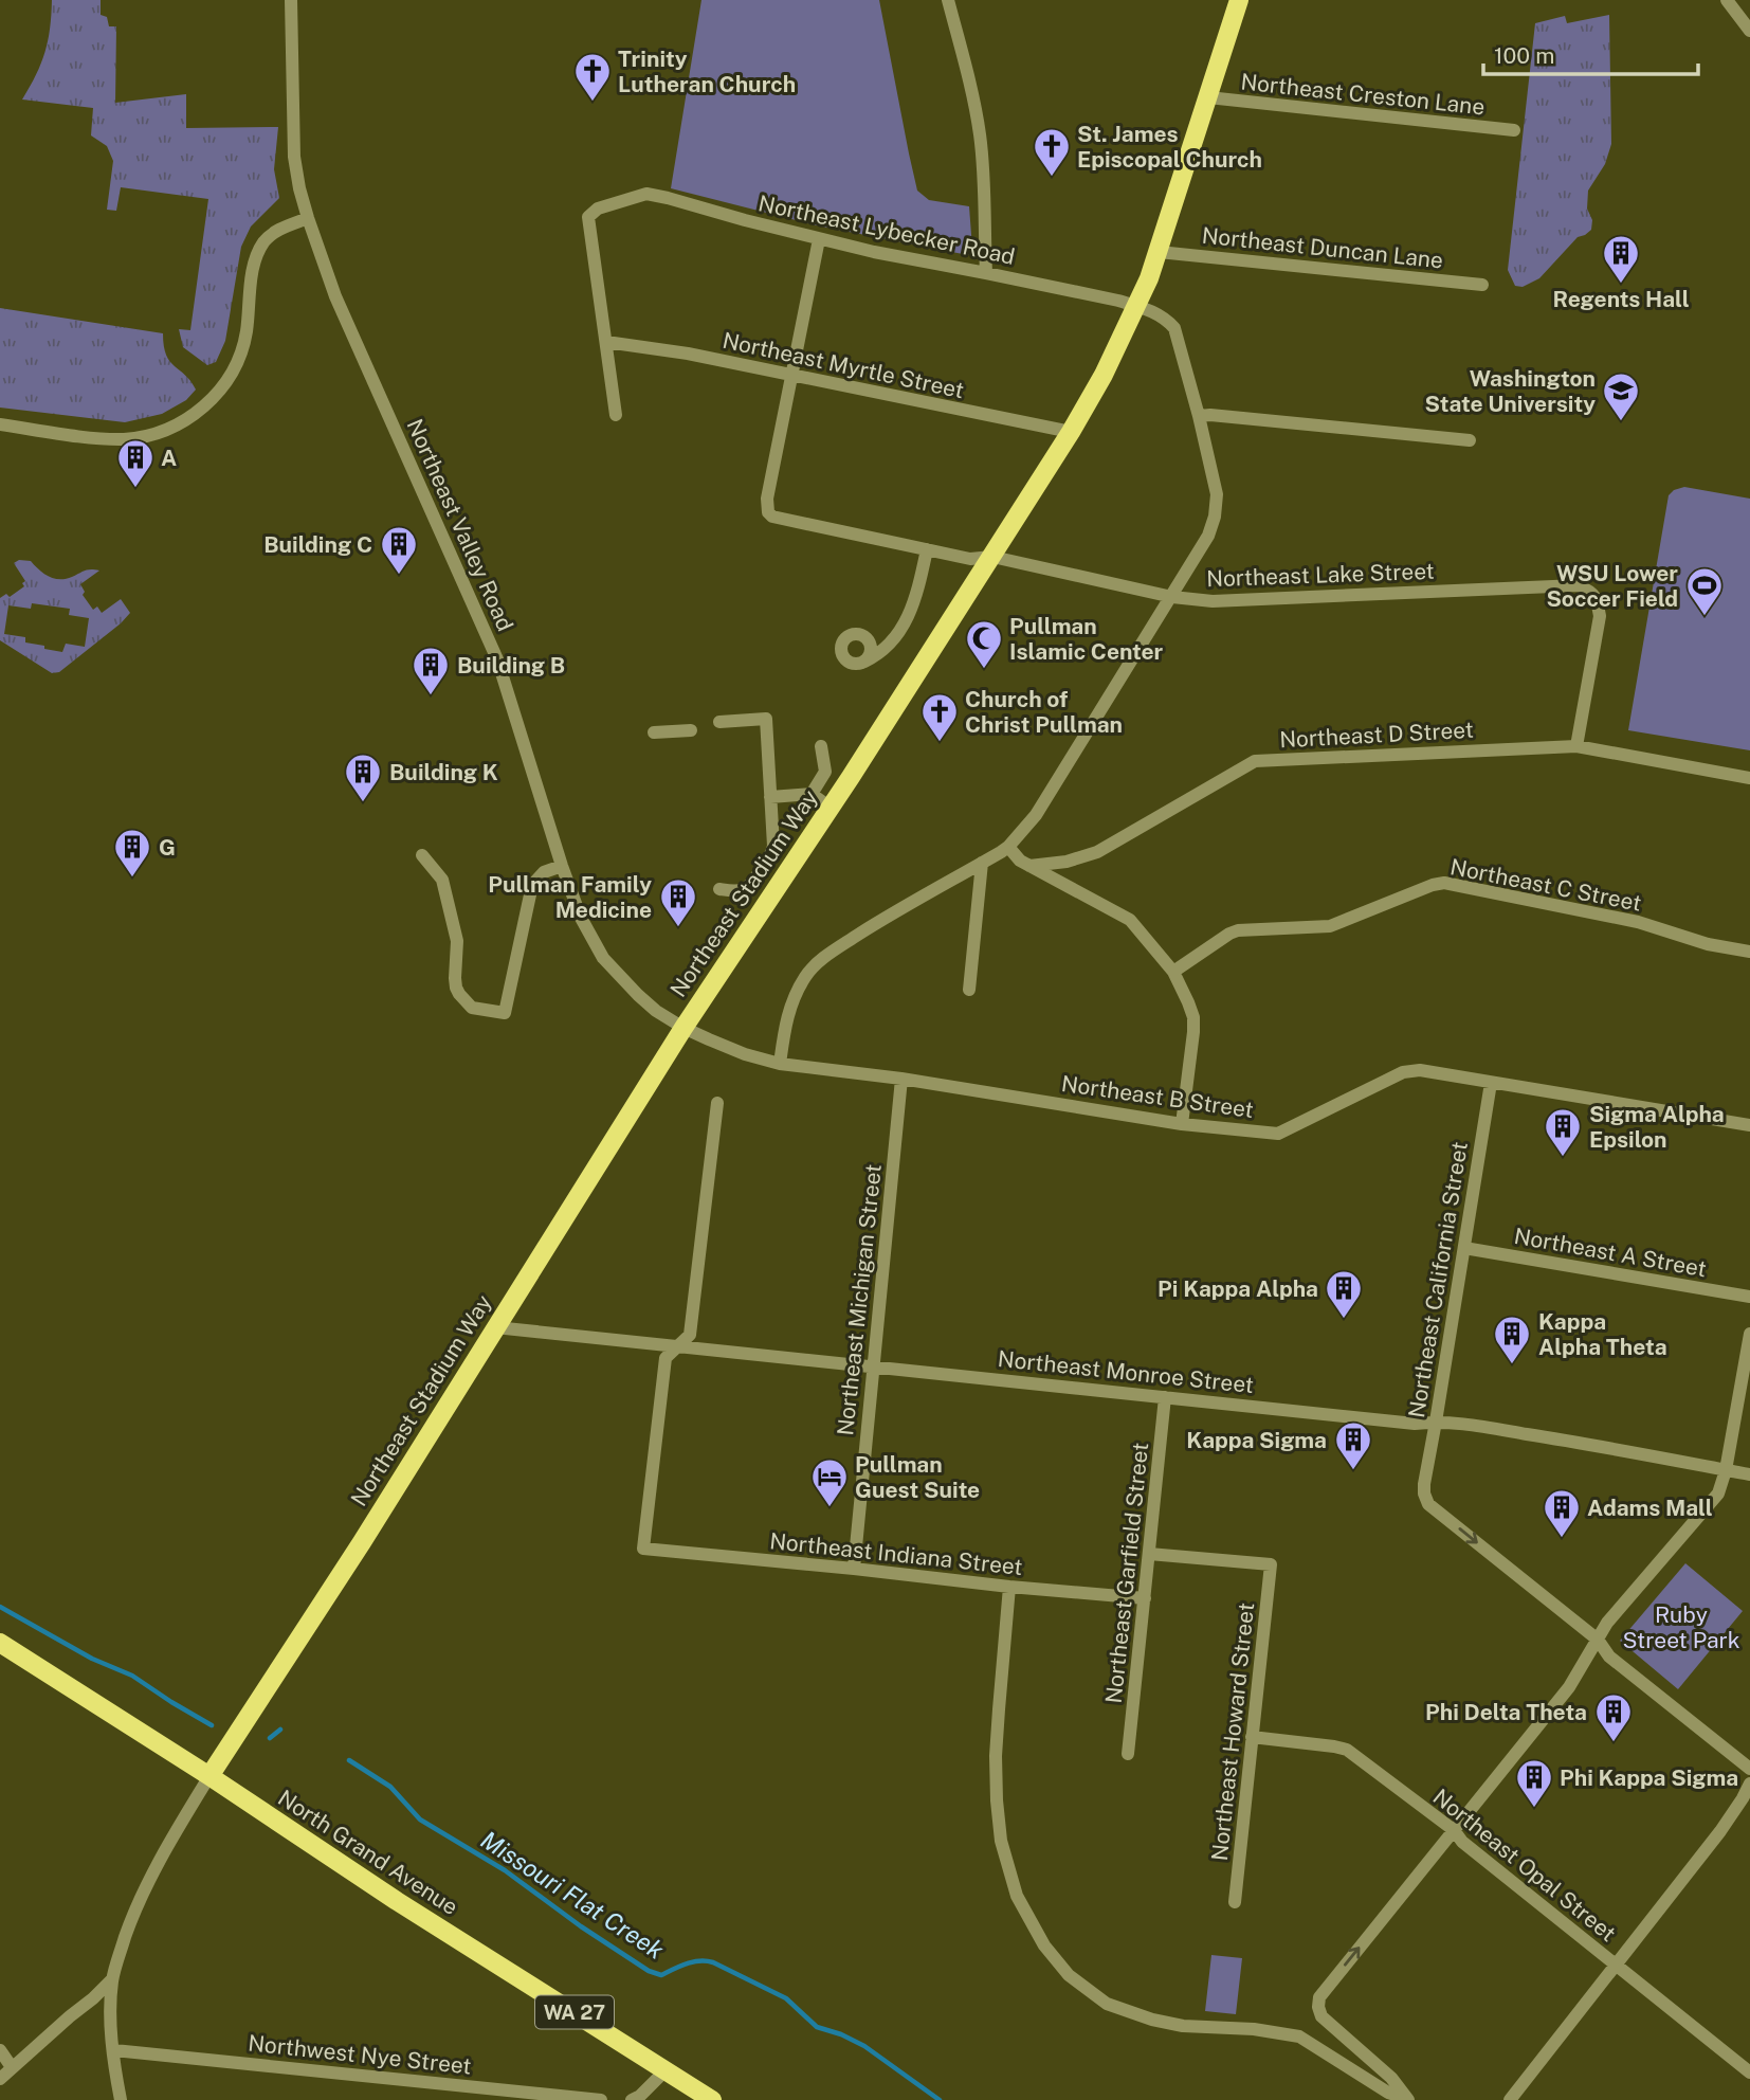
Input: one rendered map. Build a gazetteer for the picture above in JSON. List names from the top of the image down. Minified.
{"streets":{"main road":["Northeast Stadium Way","North Grand Avenue","WA 27"],"street":["Northeast Creston Lane","Northeast Lybecker Road","Northeast Duncan Lane","Northeast Myrtle Street","Northeast Valley Road","Northeast Lake Street","Northeast D Street","Northeast C Street","Northeast B Street","Northeast A Street","Northeast California Street","Northeast Michigan Street","Northeast Monroe Street","Northeast Indiana Street","Northeast Garfield Street","Northeast Howard Street","Northeast Opal Street","Northwest Nye Street"]},"crossings":[["Northeast Creston Lane","Northeast Stadium Way"],["Northeast Lybecker Road","Northeast Myrtle Street"],["Northeast Lybecker Road","Northeast Lake Street"],["Northeast Lybecker Road","Northeast Stadium Way"],["Northeast Lybecker Road","Northeast B Street"],["Northeast Duncan Lane","Northeast Stadium Way"],["Northeast Myrtle Street","Northeast Lake Street"],["Northeast Myrtle Street","Northeast Stadium Way"],["Northeast Valley Road","Northeast Stadium Way"],["Northeast Valley Road","Northeast B Street"],["Northeast Lake Street","Northeast D Street"],["Northeast Lake Street","Northeast Stadium Way"],["Northeast Stadium Way","Northeast B Street"],["Northeast Stadium Way","Northeast Monroe Street"],["Northeast Stadium Way","North Grand Avenue"],["Northeast B Street","Northeast California Street"],["Northeast B Street","Northeast Michigan Street"],["Northeast A Street","Northeast California Street"],["Northeast California Street","Northeast Monroe Street"],["Northeast Michigan Street","Northeast Monroe Street"],["Northeast Michigan Street","Northeast Indiana Street"],["Northeast Monroe Street","Northeast Indiana Street"],["Northeast Monroe Street","Northeast Garfield Street"],["Northeast Indiana Street","Northeast Garfield Street"],["Northeast Garfield Street","Northeast Howard Street"],["Northeast Howard Street","Northeast Opal Street"]],"one_way":["Northeast California Street"],"water":["Missouri Flat Creek"],"parks":["Ruby Street Park"],"places":{"church":["Trinity Lutheran Church","St. James Episcopal Church","Church of Christ Pullman"],"building":["Regents Hall","A","Building C","Building B","Building K","G","Pullman Family Medicine","Sigma Alpha Epsilon","Pi Kappa Alpha","Kappa Alpha Theta","Kappa Sigma","Adams Mall","Phi Delta Theta","Phi Kappa Sigma"],"school or university":["Washington State University"],"sports":["WSU Lower Soccer Field"],"mosque":["Pullman Islamic Center"],"hotel":["Pullman Guest Suite"]},"scale_bar":"100 m"}
